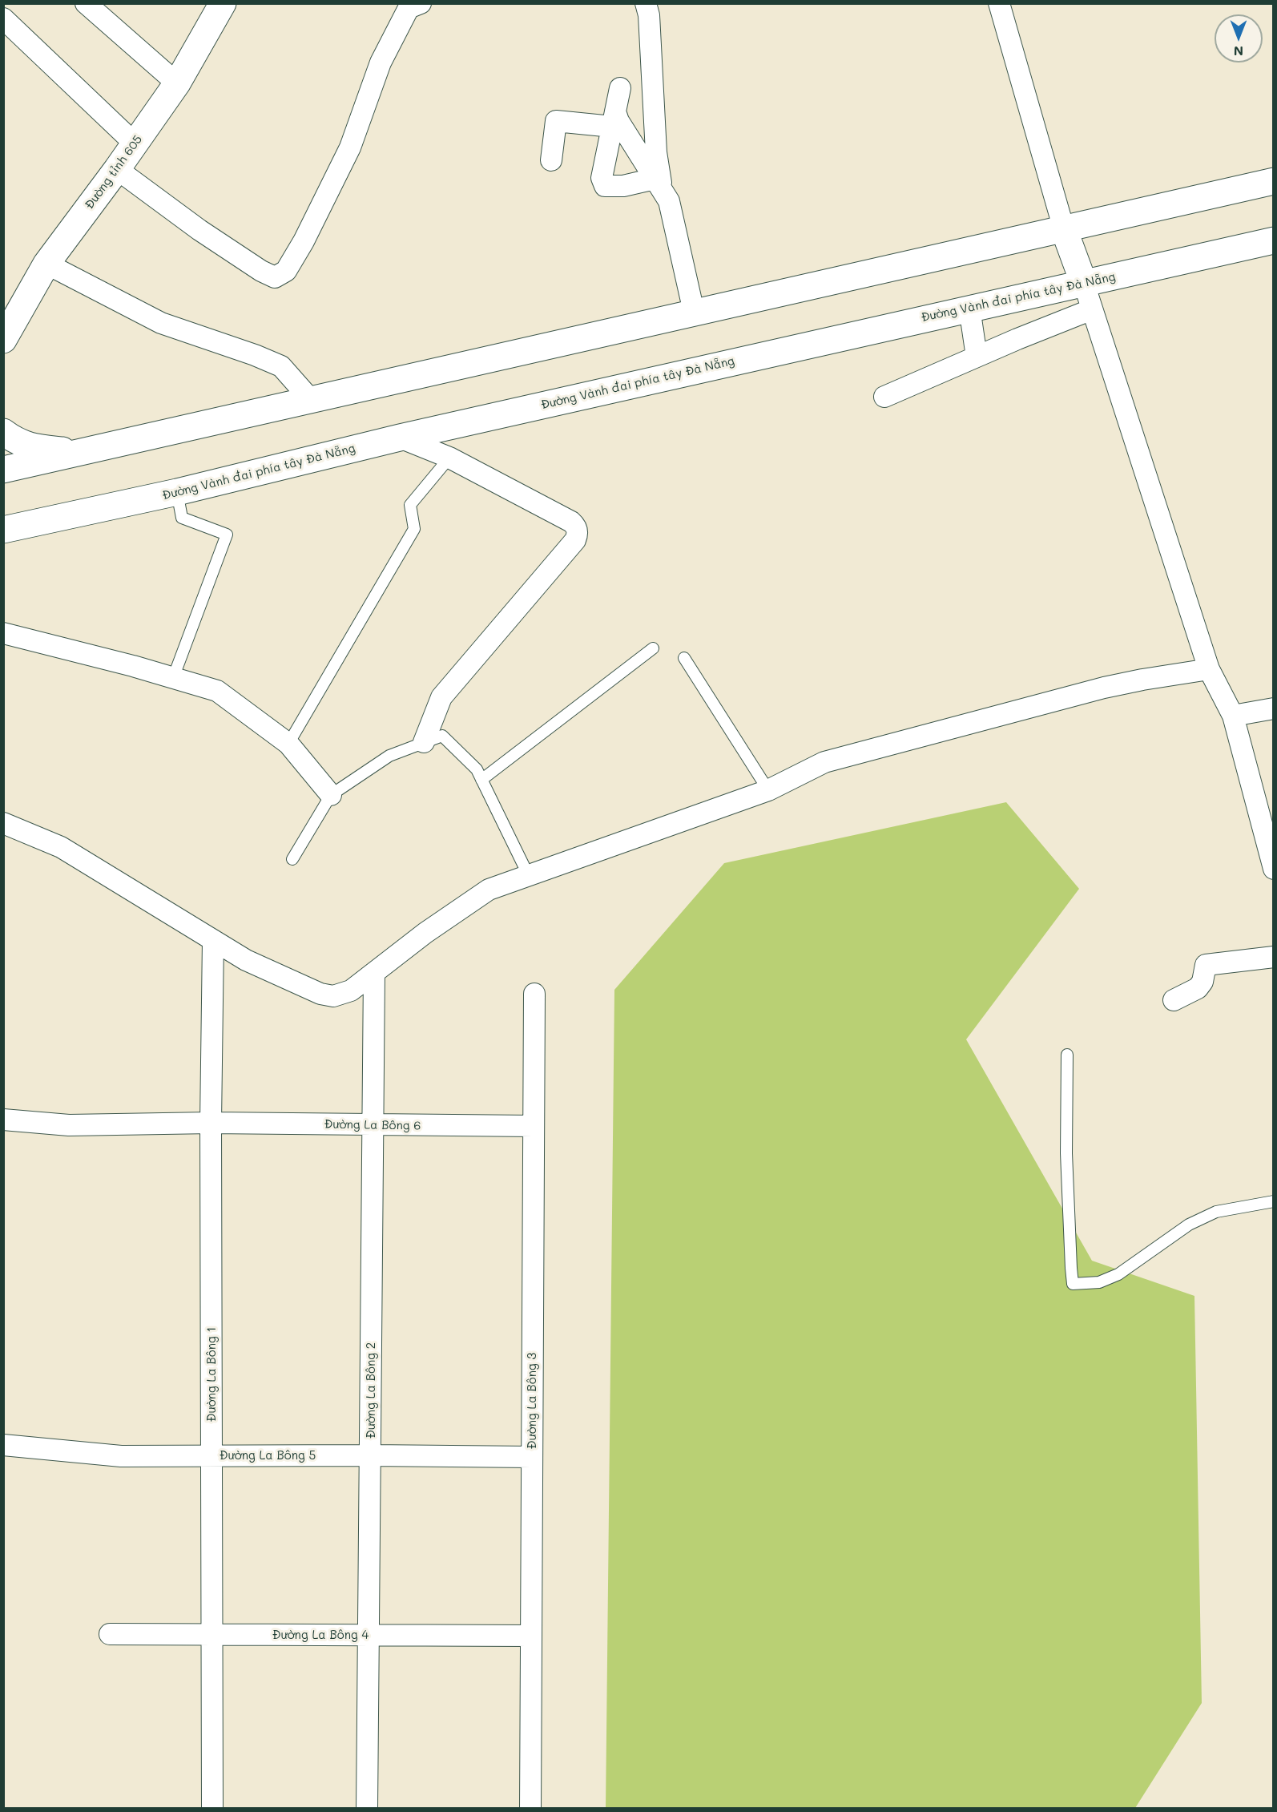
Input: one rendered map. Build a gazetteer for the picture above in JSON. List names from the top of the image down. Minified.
{"streets":{"main road":["Đường tỉnh 605","Đường Vành đai phía tây Đà Nẵng"],"street":["Đường La Bông 6","Đường La Bông 1","Đường La Bông 2","Đường La Bông 3","Đường La Bông 5","Đường La Bông 4"]},"crossings":[["Đường La Bông 6","Đường La Bông 1"],["Đường La Bông 6","Đường La Bông 2"],["Đường La Bông 6","Đường La Bông 3"],["Đường La Bông 1","Đường La Bông 5"],["Đường La Bông 1","Đường La Bông 4"],["Đường La Bông 2","Đường La Bông 5"],["Đường La Bông 2","Đường La Bông 4"],["Đường La Bông 3","Đường La Bông 5"],["Đường La Bông 3","Đường La Bông 4"]],"north":"bottom"}
